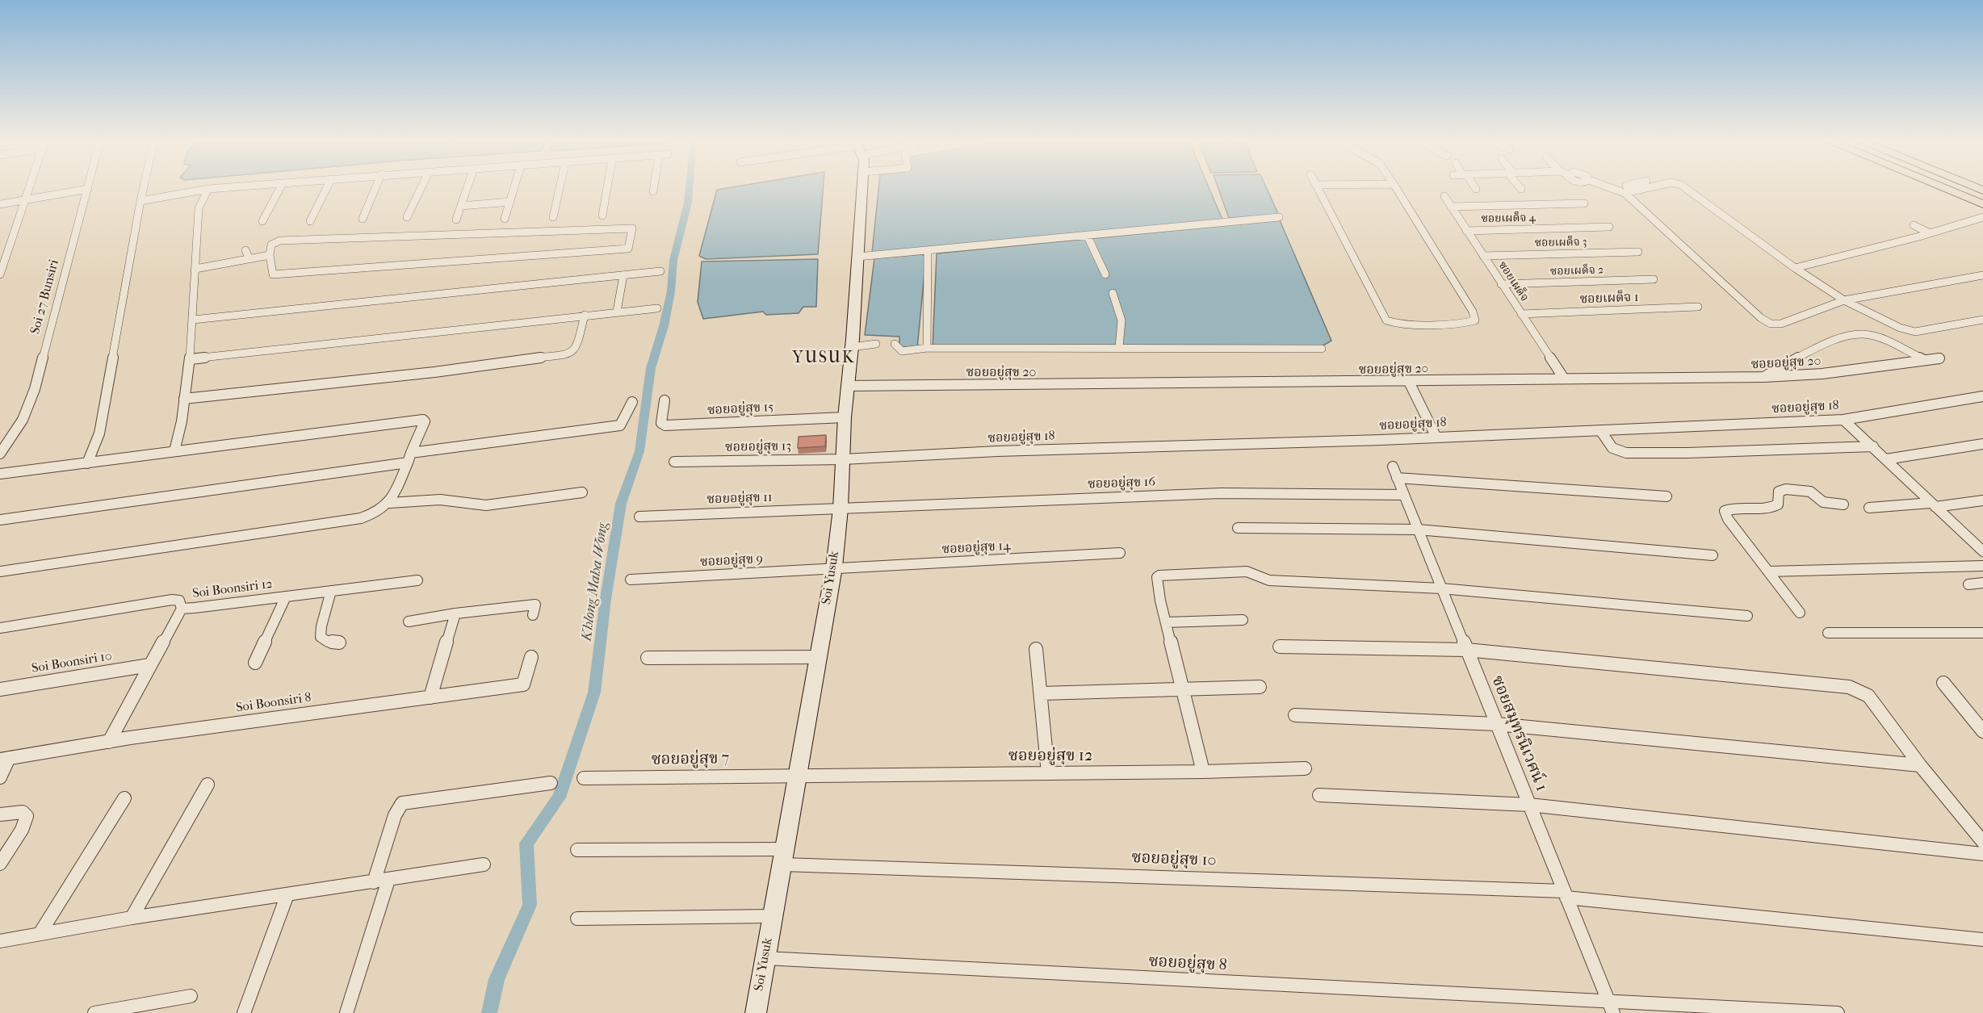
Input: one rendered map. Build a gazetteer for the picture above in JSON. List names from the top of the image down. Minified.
{"streets":{"street":["ซอยเผด็จ 4","ซอยเผด็จ 3","ซอยเผด็จ 2","ซอยเผด็จ","Soi 27 Bunsiri","ซอยเผด็จ 1","ซอยอยู่สุข 20","ซอยอยู่สุข 18","ซอยอยู่สุข 15","ซอยอยู่สุข 13","ซอยอยู่สุข 16","ซอยอยู่สุข 11","ซอยอยู่สุข 14","ซอยอยู่สุข 9","Soi Yusuk","Soi Boonsiri 12","Soi Boonsiri 10","Soi Boonsiri 8","ซอยสมุทรนิเวศน์ 1","ซอยอยู่สุข 12","ซอยอยู่สุข 7","ซอยอยู่สุข 10","ซอยอยู่สุข 8"]},"crossings":[["ซอยเผด็จ 4","ซอยเผด็จ"],["ซอยเผด็จ 3","ซอยเผด็จ"],["ซอยเผด็จ 2","ซอยเผด็จ"],["ซอยเผด็จ","ซอยเผด็จ 1"],["ซอยเผด็จ","ซอยอยู่สุข 20"],["ซอยอยู่สุข 20","Soi Yusuk"],["ซอยอยู่สุข 18","ซอยอยู่สุข 13"],["ซอยอยู่สุข 18","Soi Yusuk"],["ซอยอยู่สุข 15","Soi Yusuk"],["ซอยอยู่สุข 13","Soi Yusuk"],["ซอยอยู่สุข 16","ซอยอยู่สุข 11"],["ซอยอยู่สุข 16","Soi Yusuk"],["ซอยอยู่สุข 16","ซอยสมุทรนิเวศน์ 1"],["ซอยอยู่สุข 11","Soi Yusuk"],["ซอยอยู่สุข 14","ซอยอยู่สุข 9"],["ซอยอยู่สุข 14","Soi Yusuk"],["ซอยอยู่สุข 9","Soi Yusuk"],["Soi Yusuk","ซอยอยู่สุข 12"],["Soi Yusuk","ซอยอยู่สุข 7"],["Soi Yusuk","ซอยอยู่สุข 10"],["Soi Yusuk","ซอยอยู่สุข 8"],["ซอยสมุทรนิเวศน์ 1","ซอยอยู่สุข 10"],["ซอยสมุทรนิเวศน์ 1","ซอยอยู่สุข 8"],["ซอยอยู่สุข 12","ซอยอยู่สุข 7"]],"districts":["YUSUK"],"water":["Khlong Maha Wong"]}
